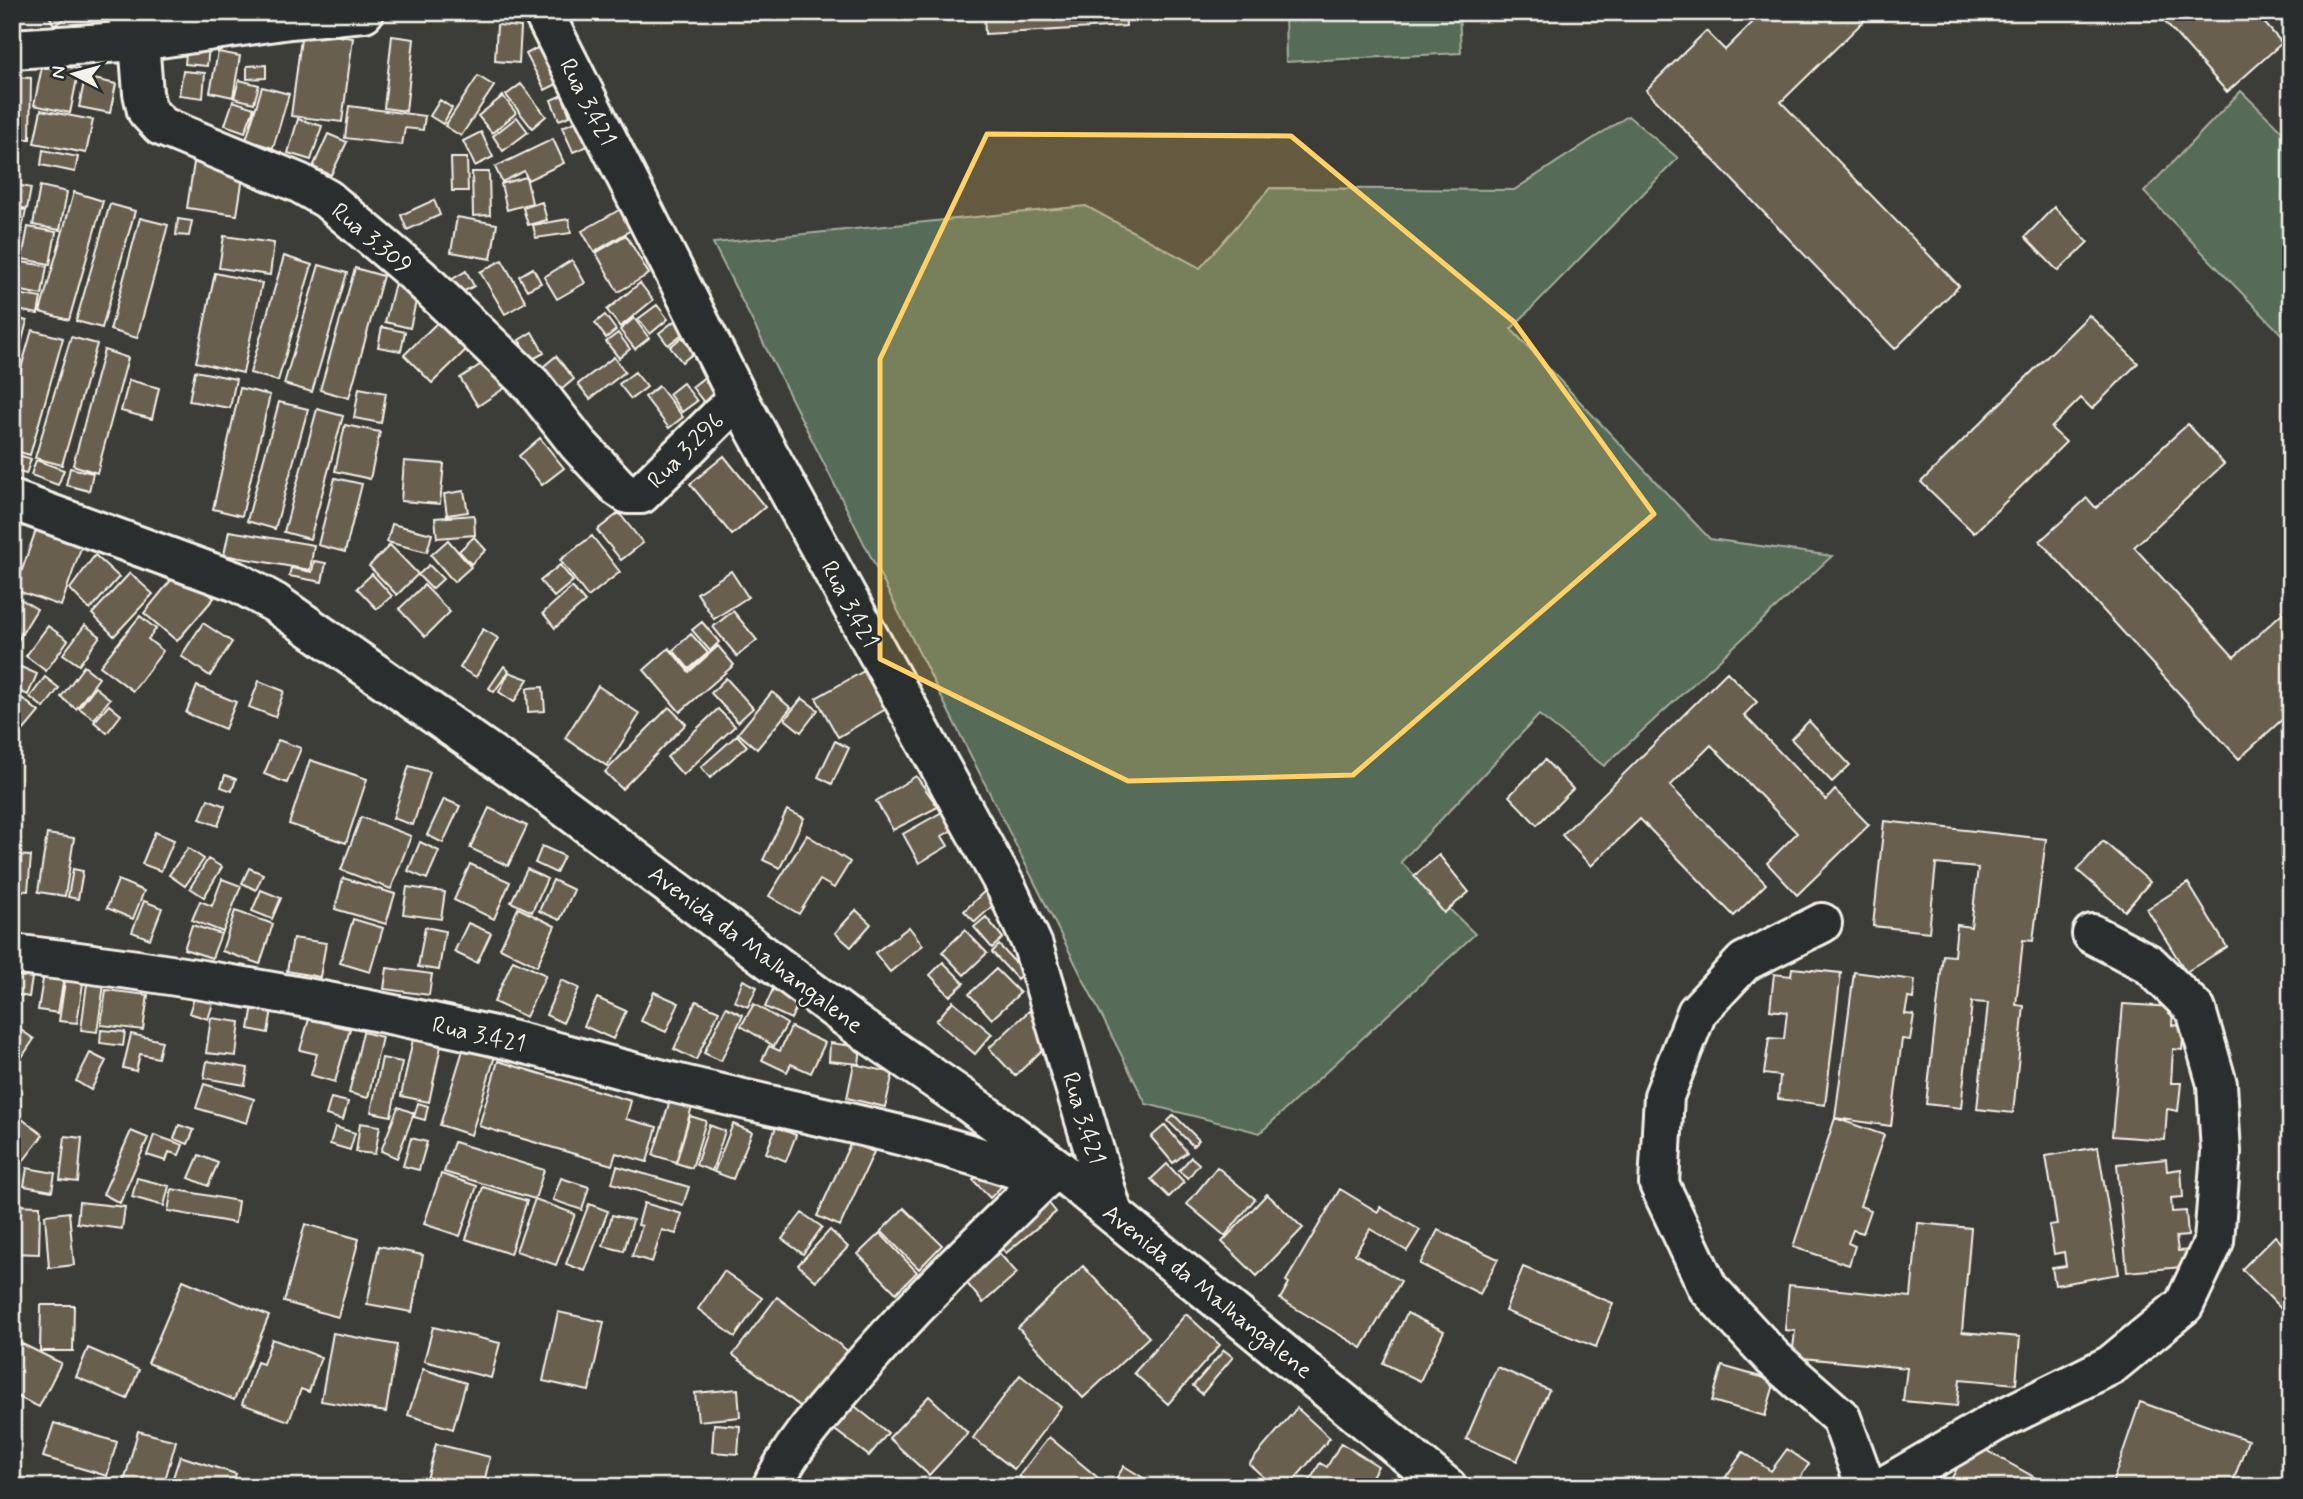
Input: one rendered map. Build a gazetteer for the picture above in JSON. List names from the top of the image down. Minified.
{"streets":{"street":["Rua 3.421","Rua 3.309","Rua 3.296","Avenida da Malhangalene"]},"crossings":[["Rua 3.421","Rua 3.296"],["Rua 3.421","Avenida da Malhangalene"],["Rua 3.309","Rua 3.296"]],"north":"left"}
